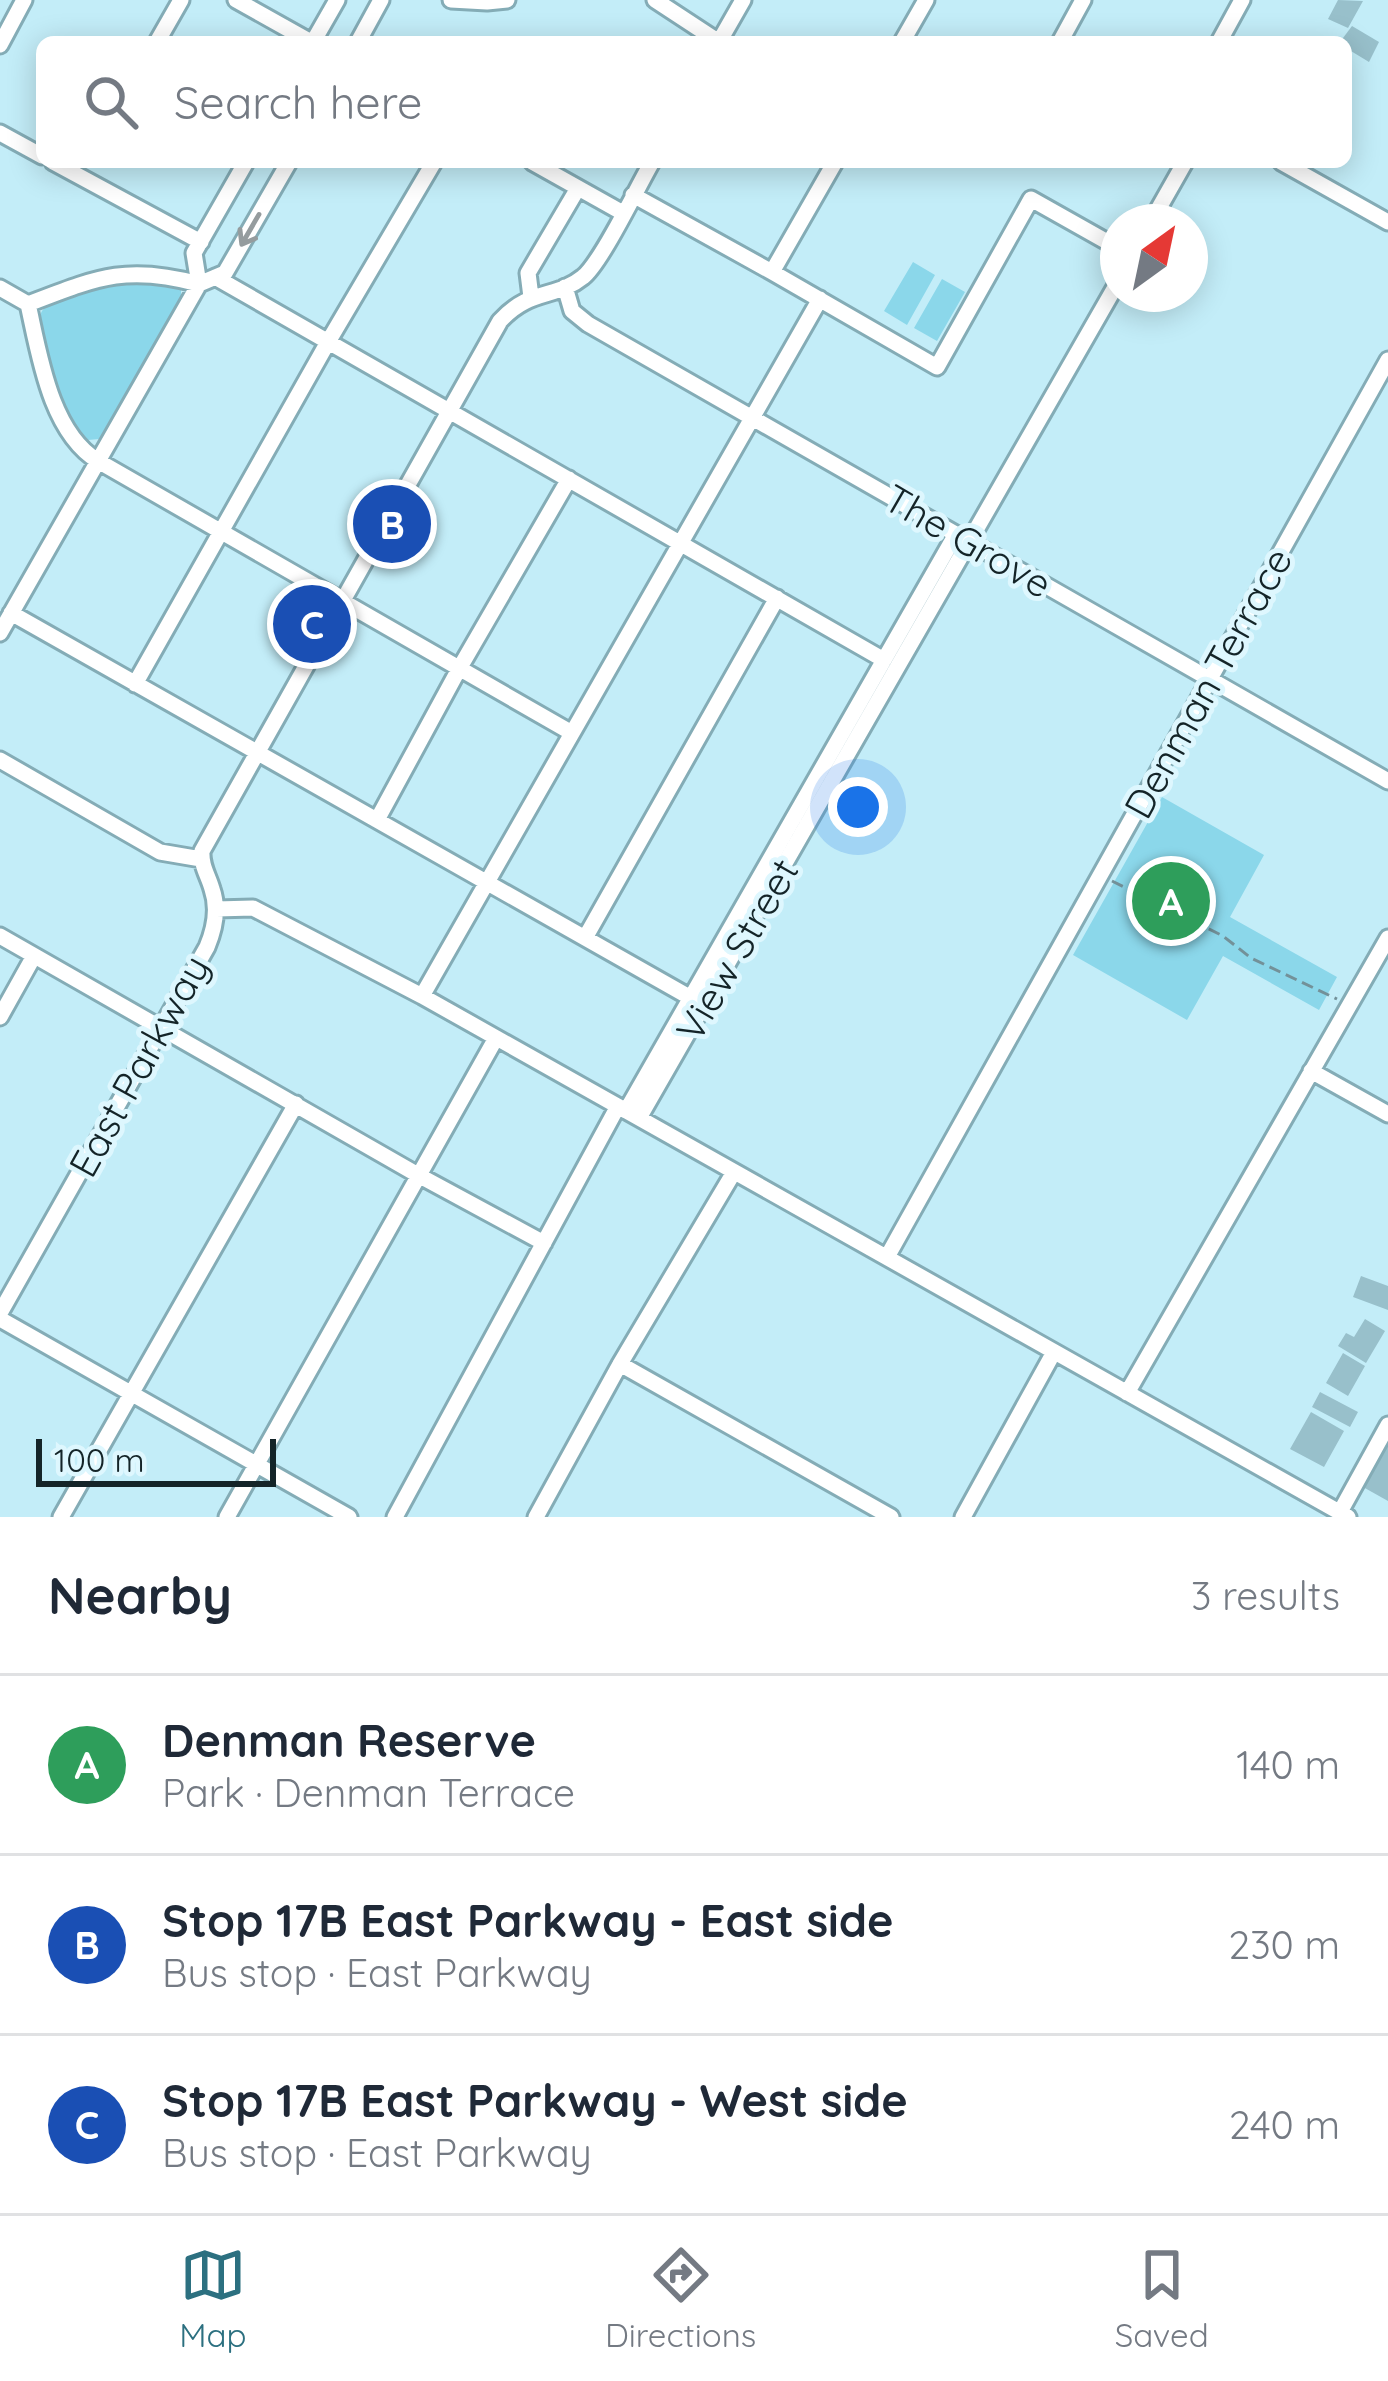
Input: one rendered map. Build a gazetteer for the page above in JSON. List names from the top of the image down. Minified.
{"streets":{"street":["The Grove","Denman Terrace","View Street","East Parkway"]},"crossings":[["The Grove","Denman Terrace"],["The Grove","View Street"]],"scale_bar":"100 m","north":"top right","page":{"search":"Search here","pins":["B","C","A"],"scale":"100 m","heading":["Nearby","3 results"],"list":[{"mark":"A","name":"Denman Reserve","note":"Park · Denman Terrace","value":"140 m"},{"mark":"B","name":"Stop 17B East Parkway - East side","note":"Bus stop · East Parkway","value":"230 m"},{"mark":"C","name":"Stop 17B East Parkway - West side","note":"Bus stop · East Parkway","value":"240 m"}],"nav":["Map","Directions","Saved"]}}
